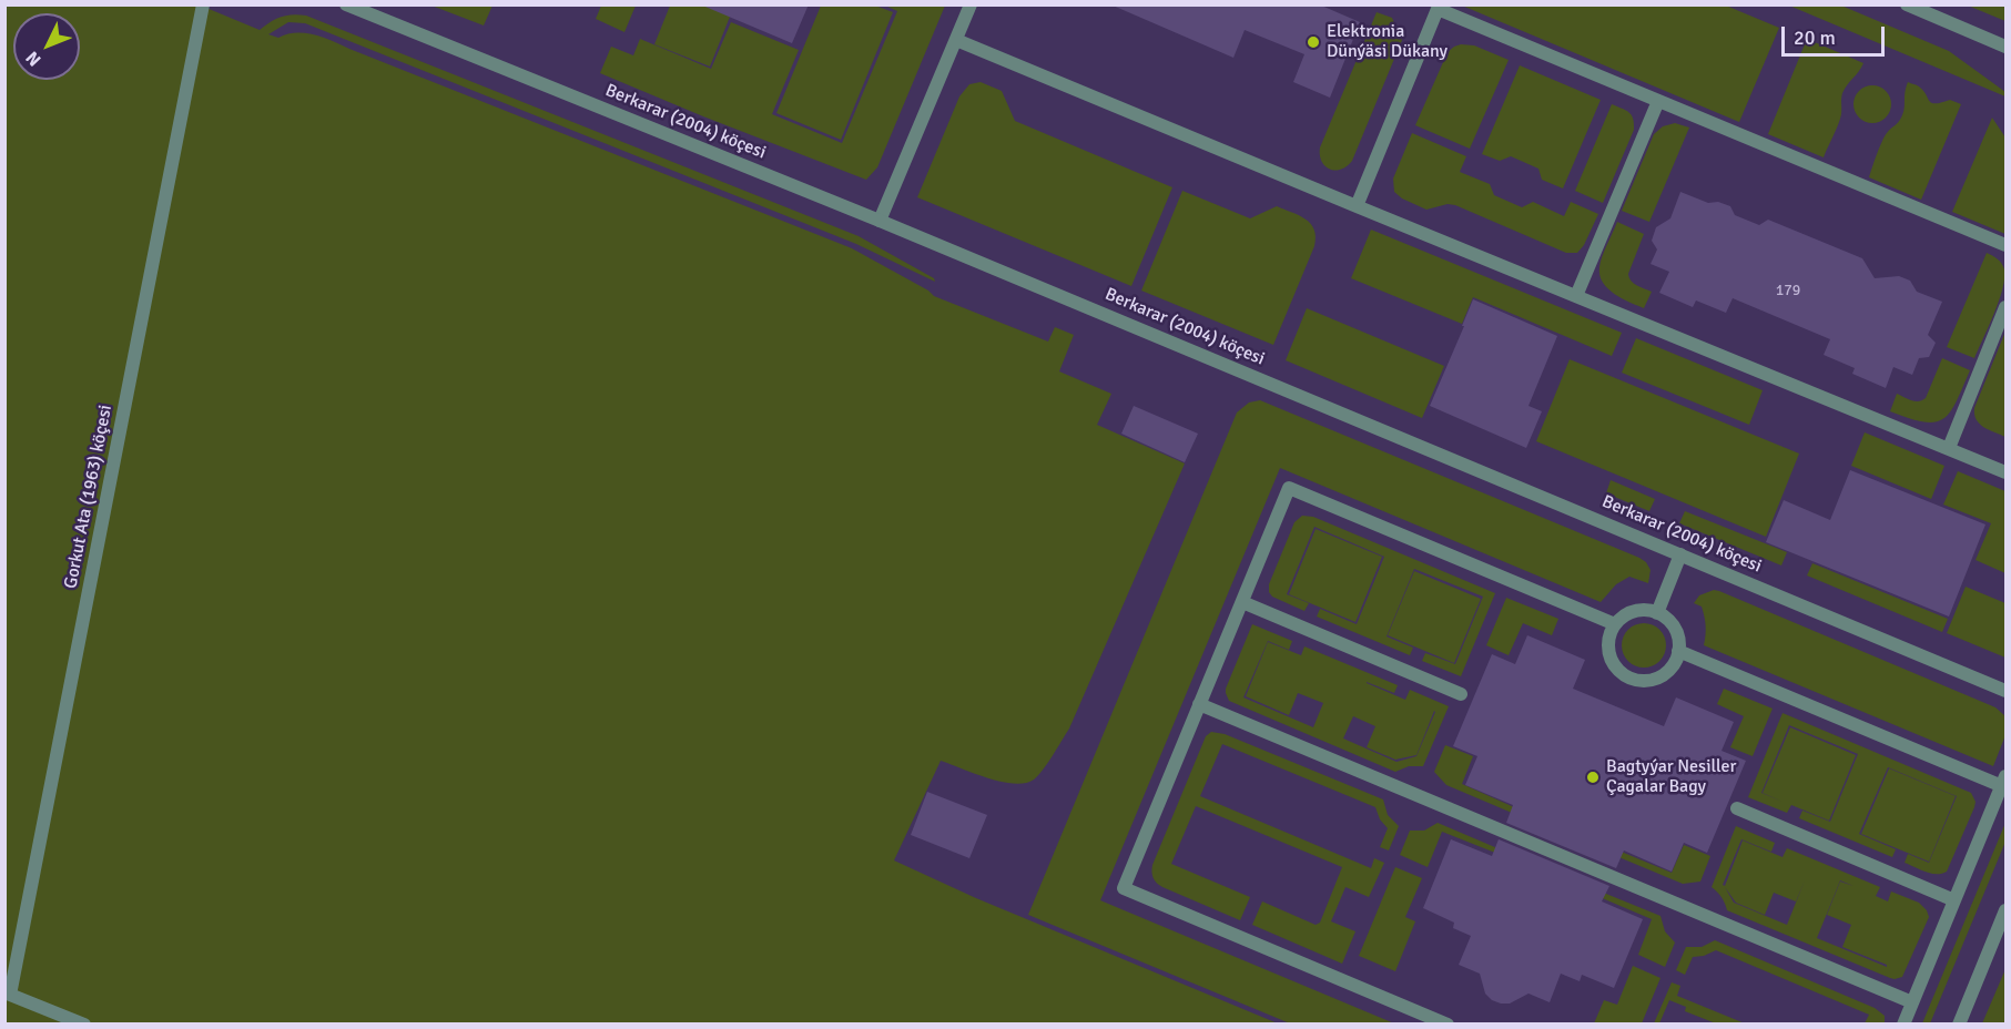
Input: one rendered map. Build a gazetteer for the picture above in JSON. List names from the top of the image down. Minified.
{"streets":{"street":["Berkarar (2004) köçesi","Gorkut Ata (1963) köçesi"]},"places":["Elektronia Dünýäsi Dükany","Bagtyýar Nesiller Çagalar Bagy"],"house_numbers":["179"],"scale_bar":"20 m","north":"bottom left"}
